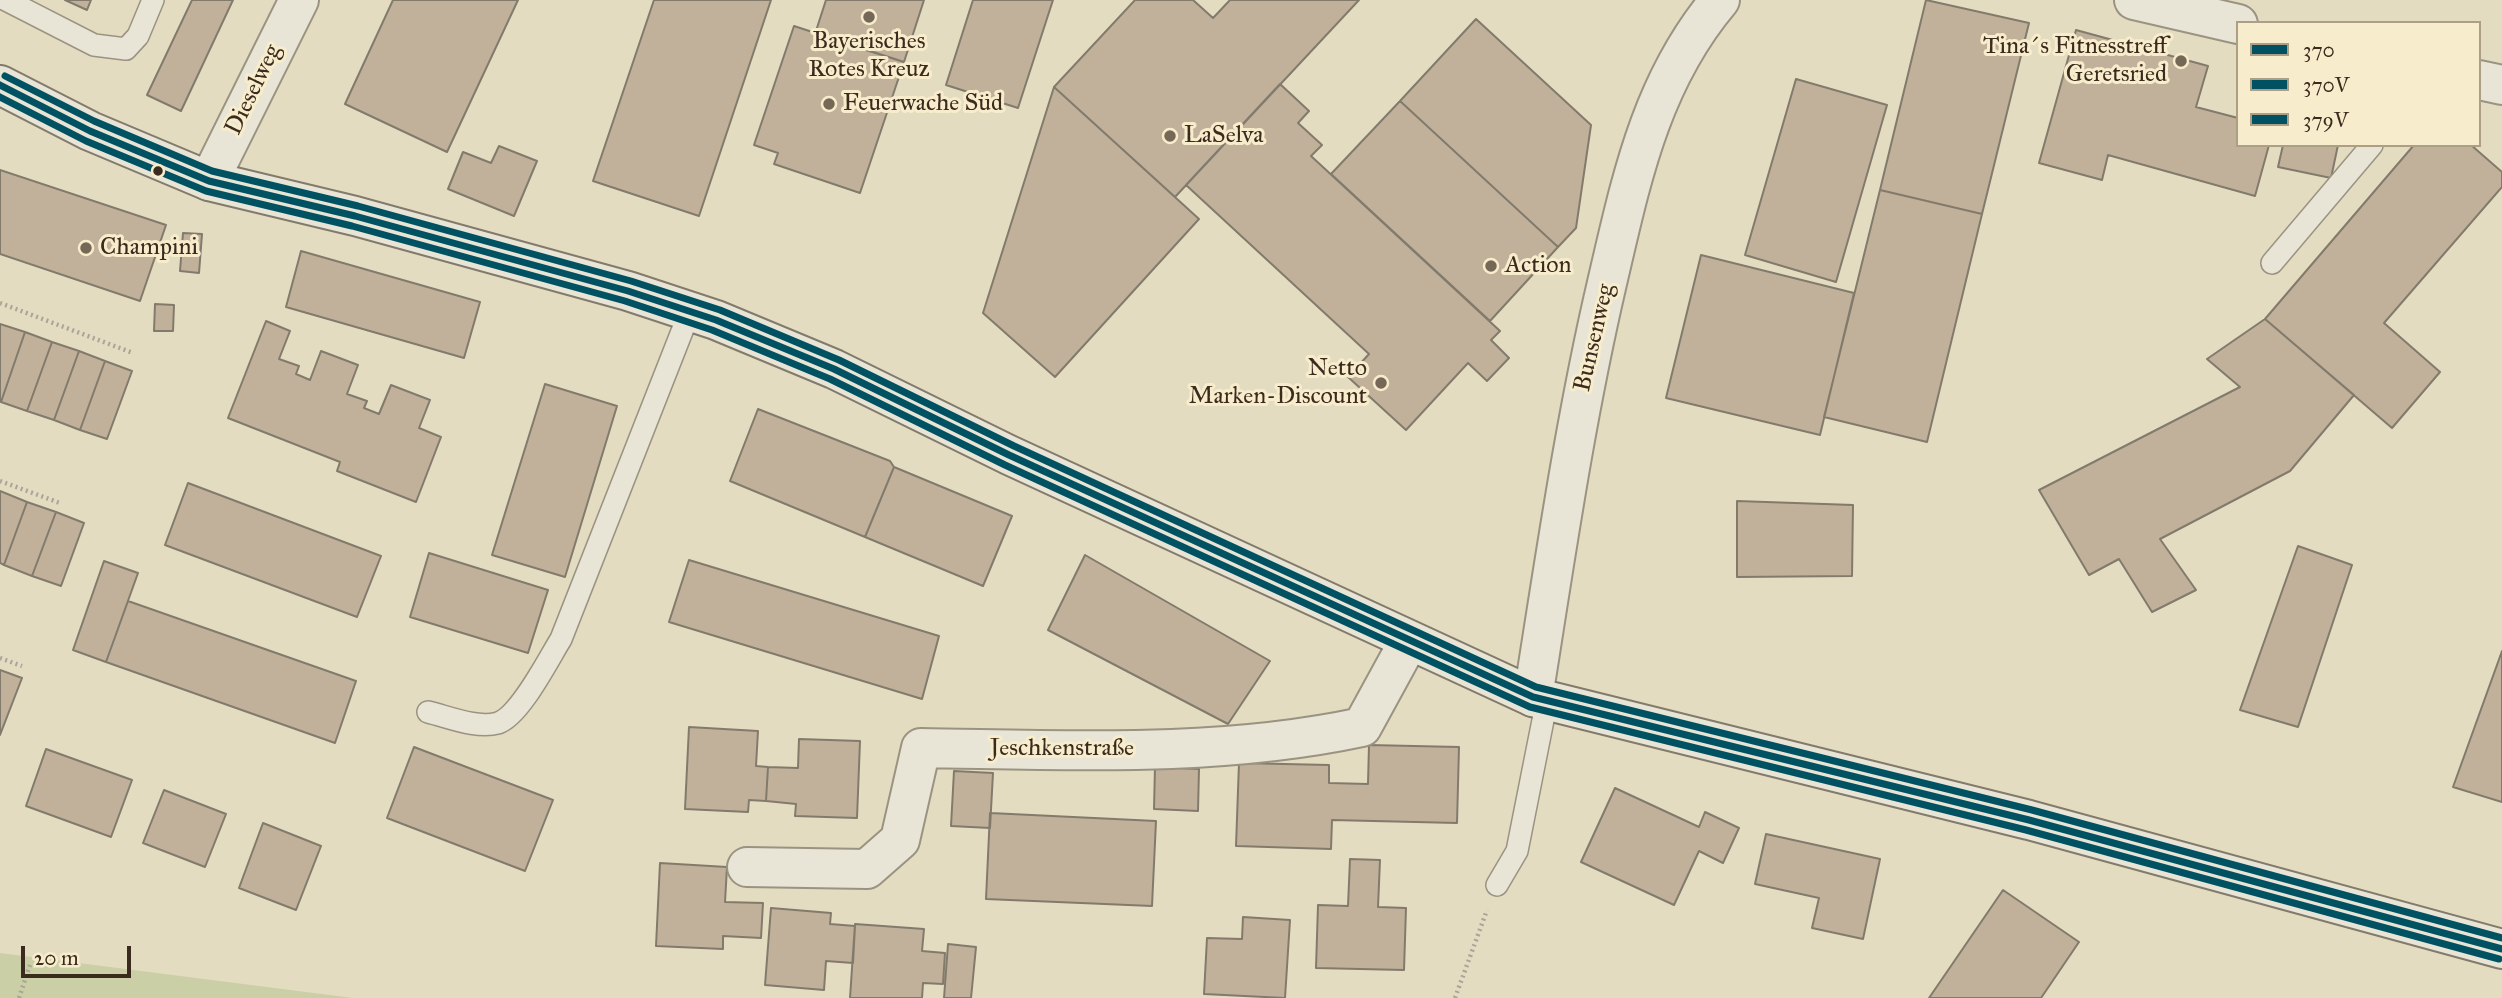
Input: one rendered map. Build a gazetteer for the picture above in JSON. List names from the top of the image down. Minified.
{"streets":{"street":["Dieselweg","Bunsenweg","Jeschkenstraße"]},"places":["Bayerisches Rotes Kreuz","Tina´s Fitnesstreff Geretsried","Feuerwache Süd","LaSelva","Champini","Action","Netto Marken-Discount"],"lines":["transit line 379V","transit line 370","transit line 370V"],"legend":["370","370V","379V"],"scale_bar":"20 m"}
